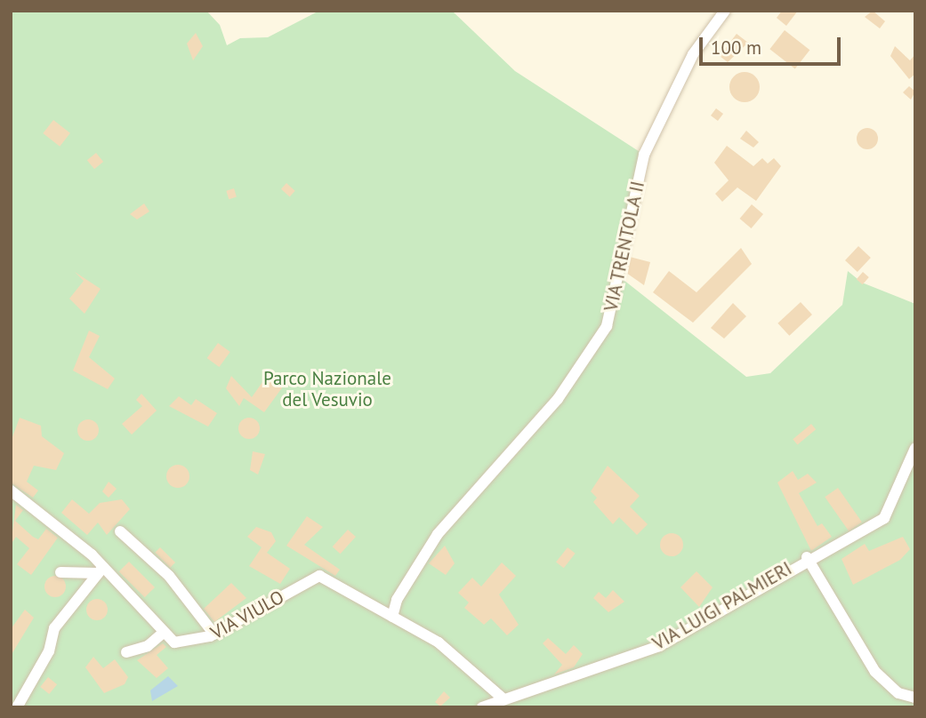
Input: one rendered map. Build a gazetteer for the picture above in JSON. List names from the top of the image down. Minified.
{"streets":{"street":["VIA TRENTOLA II","VIA LUIGI PALMIERI","VIA VIULO"]},"crossings":[["VIA TRENTOLA II","VIA VIULO"],["VIA LUIGI PALMIERI","VIA VIULO"]],"parks":["Parco Nazionale del Vesuvio"],"scale_bar":"100 m"}
